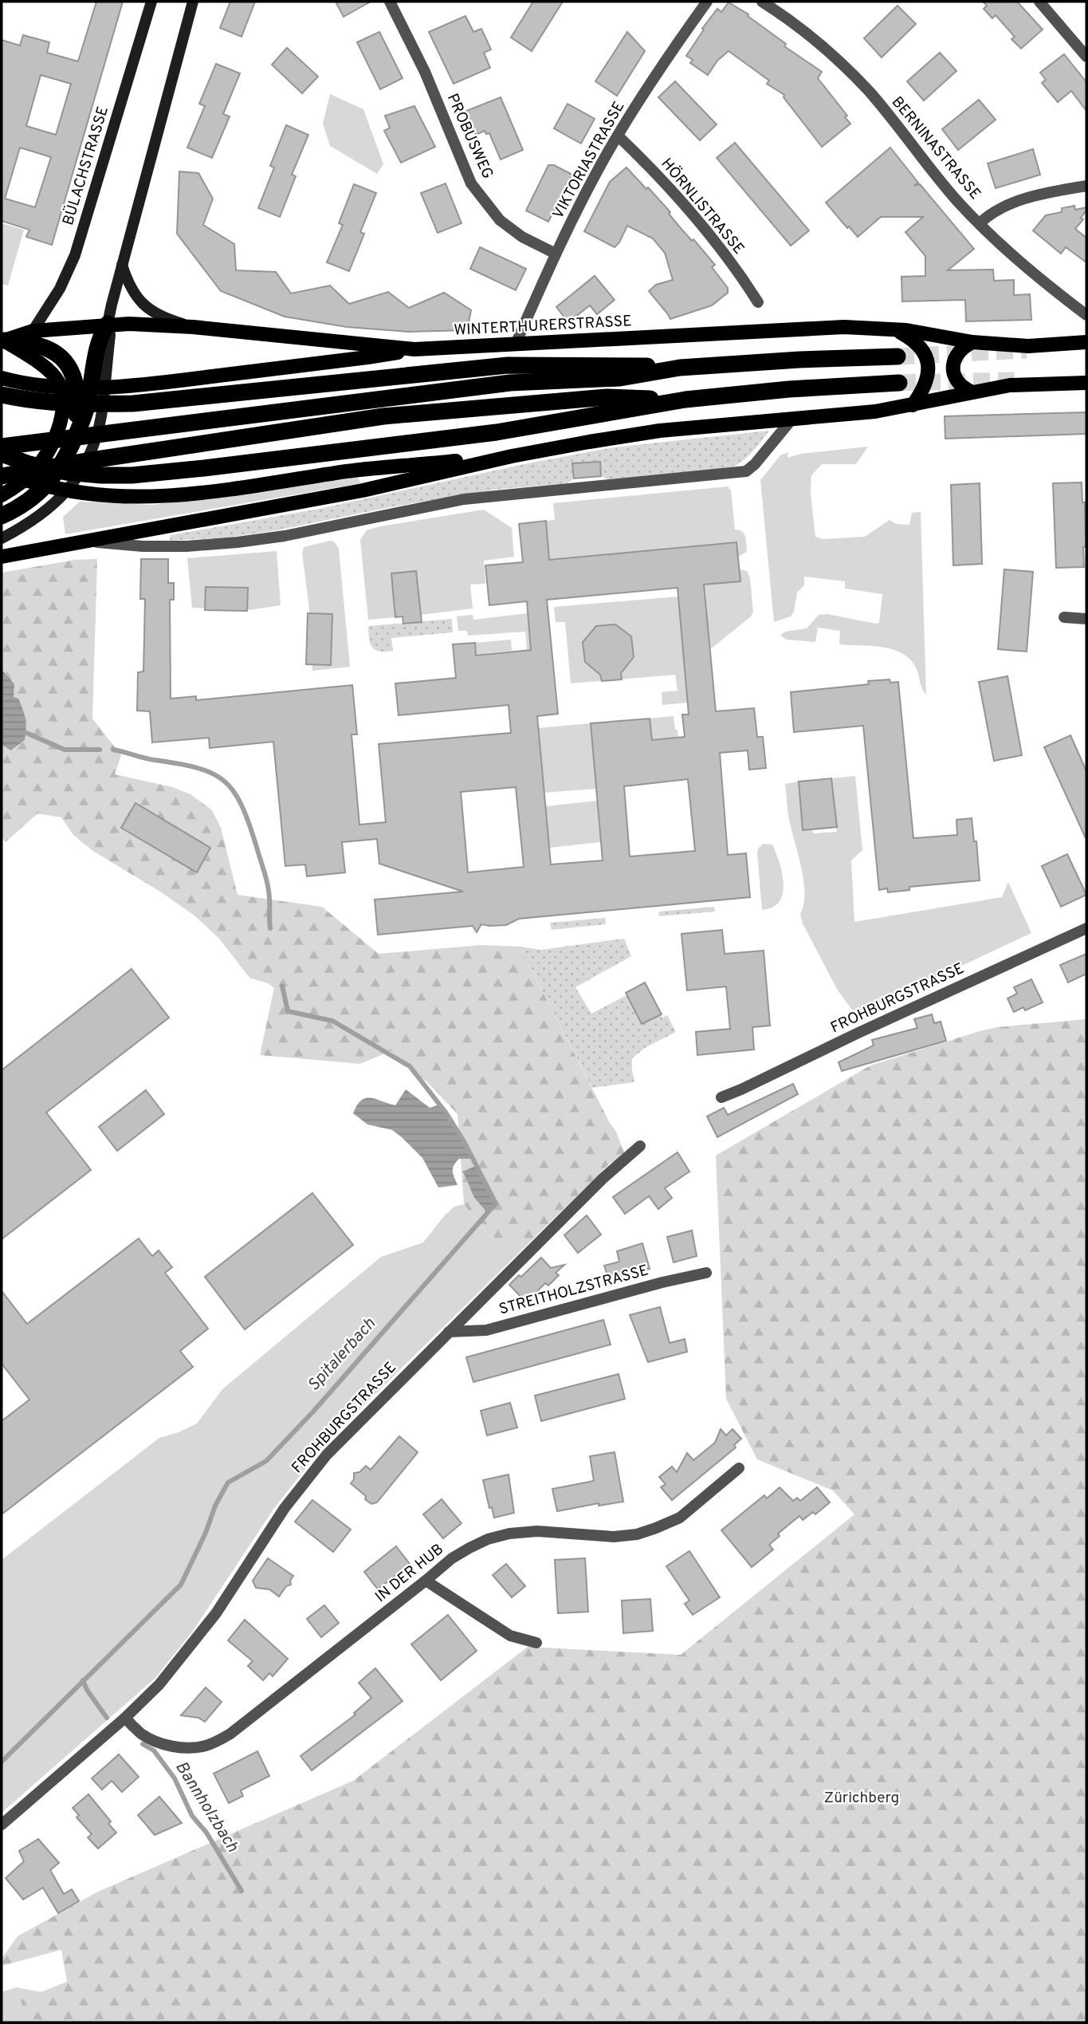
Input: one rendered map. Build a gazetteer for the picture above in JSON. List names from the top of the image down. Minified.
{"streets":{"main road":["WINTERTHURERSTRASSE"],"street":["PROBUSWEG","BERNINASTRASSE","VIKTORIASTRASSE","BÜLACHSTRASSE","HÖRNLISTRASSE","FROHBURGSTRASSE","STREITHOLZSTRASSE","IN DER HUB"]},"crossings":[["PROBUSWEG","VIKTORIASTRASSE"],["VIKTORIASTRASSE","HÖRNLISTRASSE"],["VIKTORIASTRASSE","WINTERTHURERSTRASSE"],["BÜLACHSTRASSE","WINTERTHURERSTRASSE"],["FROHBURGSTRASSE","STREITHOLZSTRASSE"],["FROHBURGSTRASSE","IN DER HUB"]],"water":["Spitalerbach","Bannholzbach"],"parks":["Zürichberg"]}
